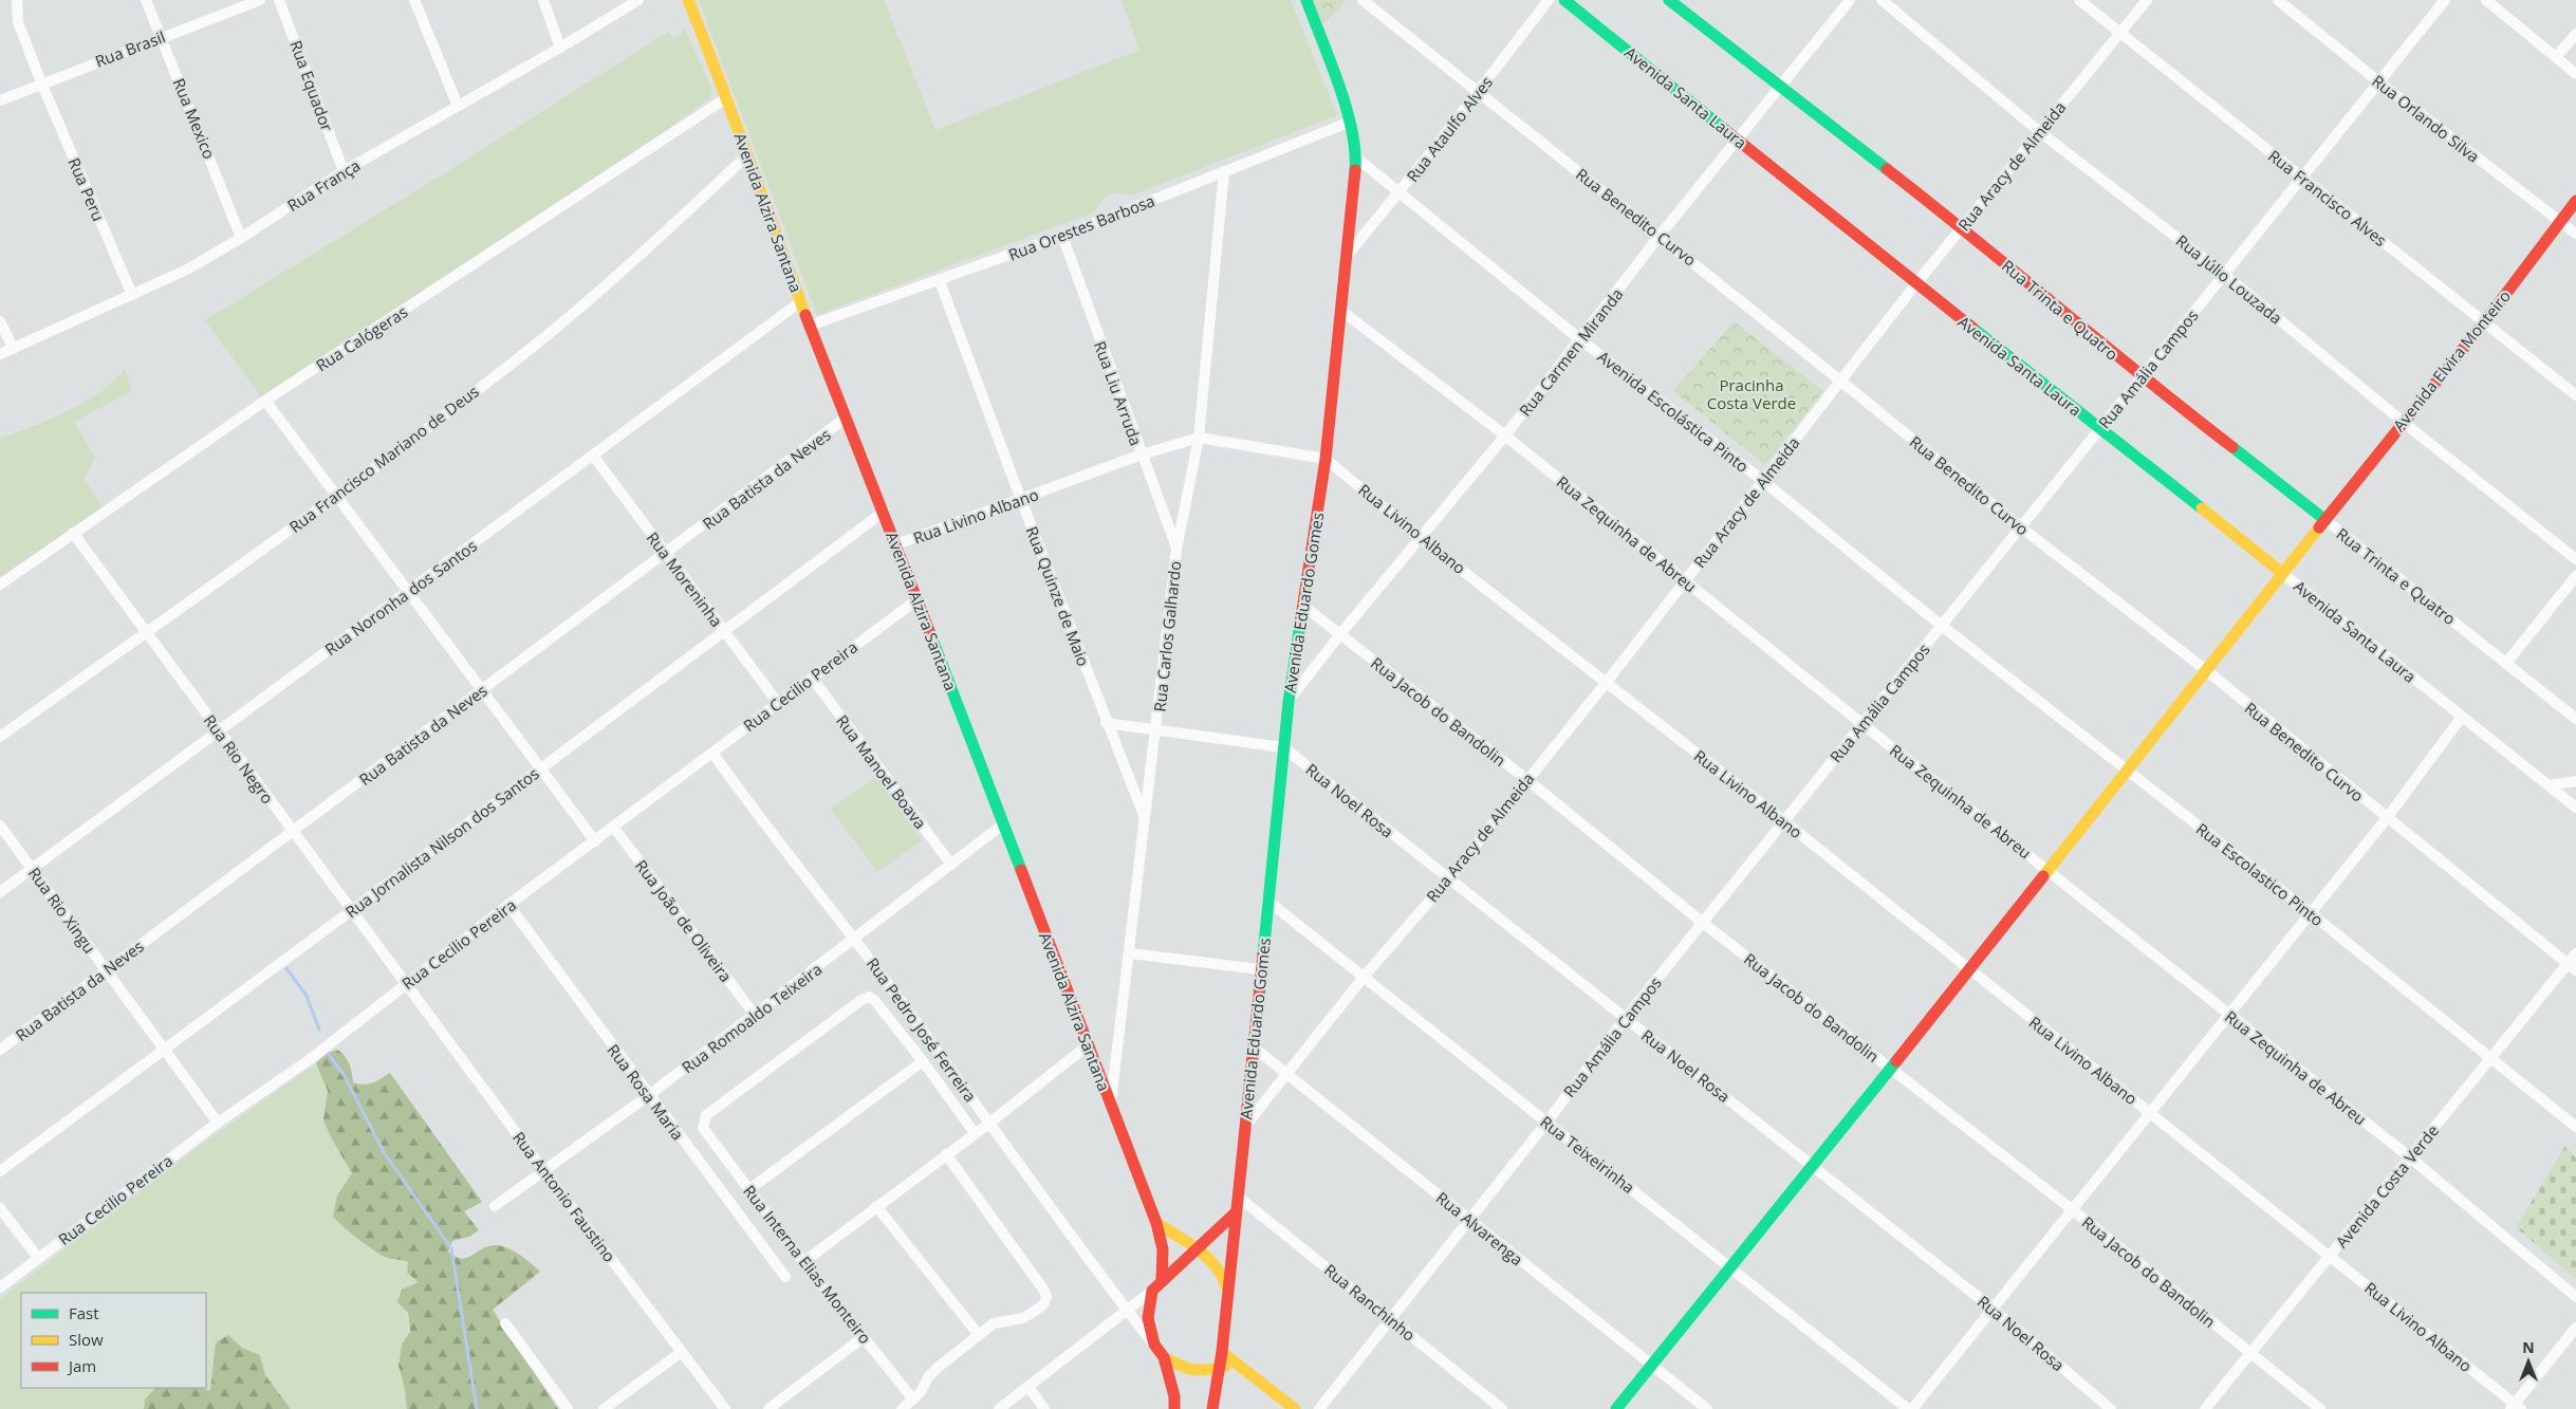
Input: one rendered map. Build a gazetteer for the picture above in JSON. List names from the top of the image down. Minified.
{"streets":{"street":["Rua Brasil","Rua Equador","Avenida Santa Laura","Rua Mexico","Rua Orlando Silva","Rua Ataulfo Alves","Rua Aracy de Almeida","Rua França","Rua Peru","Rua Francisco Alves","Avenida Alzira Santana","Rua Benedito Curvo","Rua Orestes Barbosa","Rua Júlio Louzada","Rua Trinta e Quatro","Rua Calógeras","Rua Carmen Miranda","Avenida Elvira Monteiro","Rua Amália Campos","Rua Liu Arruda","Avenida Escolástica Pinto","Rua Francisco Mariano de Deus","Rua Batista da Neves","Rua Livino Albano","Rua Zequinha de Abreu","Rua Moreninha","Rua Quinze de Maio","Rua Noronha dos Santos","Avenida Eduardo Gomes","Rua Carlos Galhardo","Rua Cecilio Pereira","Rua Jacob do Bandolin","Rua Rio Negro","Rua Manoel Boava","Rua Noel Rosa","Rua Jornalista Nilson dos Santos","Rua Escolastico Pinto","Rua Rio Xingu","Rua João de Oliveira","Rua Romoaldo Teixeira","Rua Pedro José Ferreira","Rua Rosa Maria","Rua Teixeirinha","Avenida Costa Verde","Rua Antonio Faustino","Rua Alvarenga","Rua Interna Elias Monteiro","Rua Ranchinho"]},"crossings":[["Rua Brasil","Rua Mexico"],["Rua Brasil","Rua Peru"],["Rua Equador","Rua França"],["Avenida Santa Laura","Rua Aracy de Almeida"],["Avenida Santa Laura","Rua Carmen Miranda"],["Avenida Santa Laura","Rua Amália Campos"],["Rua Mexico","Rua França"],["Rua Orlando Silva","Avenida Elvira Monteiro"],["Rua Orlando Silva","Rua Amália Campos"],["Rua Ataulfo Alves","Rua Benedito Curvo"],["Rua Ataulfo Alves","Avenida Escolástica Pinto"],["Rua Ataulfo Alves","Avenida Eduardo Gomes"],["Rua Aracy de Almeida","Rua Francisco Alves"],["Rua Aracy de Almeida","Rua Benedito Curvo"],["Rua Aracy de Almeida","Rua Júlio Louzada"],["Rua Aracy de Almeida","Rua Trinta e Quatro"],["Rua Aracy de Almeida","Avenida Escolástica Pinto"],["Rua Aracy de Almeida","Rua Livino Albano"],["Rua Aracy de Almeida","Rua Zequinha de Abreu"],["Rua Aracy de Almeida","Avenida Eduardo Gomes"],["Rua Aracy de Almeida","Rua Jacob do Bandolin"],["Rua Aracy de Almeida","Rua Noel Rosa"],["Rua Aracy de Almeida","Rua Teixeirinha"],["Rua Aracy de Almeida","Rua Alvarenga"],["Rua França","Rua Peru"],["Rua Francisco Alves","Avenida Elvira Monteiro"],["Rua Francisco Alves","Rua Amália Campos"],["Avenida Alzira Santana","Rua Orestes Barbosa"],["Avenida Alzira Santana","Rua Calógeras"],["Avenida Alzira Santana","Rua Francisco Mariano de Deus"],["Avenida Alzira Santana","Rua Batista da Neves"],["Avenida Alzira Santana","Rua Livino Albano"],["Avenida Alzira Santana","Rua Noronha dos Santos"],["Avenida Alzira Santana","Avenida Eduardo Gomes"],["Avenida Alzira Santana","Rua Carlos Galhardo"],["Avenida Alzira Santana","Rua Cecilio Pereira"],["Avenida Alzira Santana","Rua Jornalista Nilson dos Santos"],["Avenida Alzira Santana","Rua Romoaldo Teixeira"],["Avenida Alzira Santana","Rua Pedro José Ferreira"],["Rua Benedito Curvo","Rua Carmen Miranda"],["Rua Benedito Curvo","Rua Amália Campos"],["Rua Benedito Curvo","Avenida Costa Verde"],["Rua Orestes Barbosa","Rua Liu Arruda"],["Rua Orestes Barbosa","Rua Quinze de Maio"],["Rua Orestes Barbosa","Avenida Eduardo Gomes"],["Rua Orestes Barbosa","Rua Carlos Galhardo"],["Rua Júlio Louzada","Avenida Elvira Monteiro"],["Rua Júlio Louzada","Rua Amália Campos"],["Rua Trinta e Quatro","Rua Carmen Miranda"],["Rua Trinta e Quatro","Avenida Elvira Monteiro"],["Rua Trinta e Quatro","Rua Amália Campos"],["Rua Calógeras","Rua Rio Negro"],["Rua Carmen Miranda","Avenida Escolástica Pinto"],["Rua Carmen Miranda","Rua Livino Albano"],["Rua Carmen Miranda","Rua Zequinha de Abreu"],["Rua Carmen Miranda","Avenida Eduardo Gomes"],["Rua Carmen Miranda","Rua Jacob do Bandolin"],["Rua Amália Campos","Avenida Escolástica Pinto"],["Rua Amália Campos","Rua Livino Albano"],["Rua Amália Campos","Rua Zequinha de Abreu"],["Rua Amália Campos","Rua Jacob do Bandolin"],["Rua Amália Campos","Rua Noel Rosa"],["Rua Amália Campos","Rua Escolastico Pinto"],["Rua Amália Campos","Rua Teixeirinha"],["Rua Amália Campos","Rua Alvarenga"],["Rua Amália Campos","Rua Ranchinho"],["Rua Liu Arruda","Rua Livino Albano"],["Rua Liu Arruda","Rua Carlos Galhardo"],["Avenida Escolástica Pinto","Avenida Eduardo Gomes"],["Avenida Escolástica Pinto","Rua Escolastico Pinto"],["Rua Francisco Mariano de Deus","Rua Rio Negro"],["Rua Batista da Neves","Rua Moreninha"],["Rua Batista da Neves","Rua Rio Negro"],["Rua Batista da Neves","Rua Rio Xingu"],["Rua Livino Albano","Rua Quinze de Maio"],["Rua Livino Albano","Avenida Eduardo Gomes"],["Rua Livino Albano","Rua Carlos Galhardo"],["Rua Livino Albano","Avenida Costa Verde"],["Rua Zequinha de Abreu","Avenida Eduardo Gomes"],["Rua Zequinha de Abreu","Avenida Costa Verde"],["Rua Moreninha","Rua Noronha dos Santos"],["Rua Moreninha","Rua Cecilio Pereira"],["Rua Moreninha","Rua Jornalista Nilson dos Santos"],["Rua Quinze de Maio","Rua Carlos Galhardo"],["Rua Noronha dos Santos","Rua Rio Negro"],["Rua Noronha dos Santos","Rua Rio Xingu"],["Avenida Eduardo Gomes","Rua Jacob do Bandolin"],["Avenida Eduardo Gomes","Rua Noel Rosa"],["Avenida Eduardo Gomes","Rua Pedro José Ferreira"],["Avenida Eduardo Gomes","Rua Teixeirinha"],["Avenida Eduardo Gomes","Rua Alvarenga"],["Avenida Eduardo Gomes","Rua Ranchinho"],["Rua Cecilio Pereira","Rua Rio Negro"],["Rua Cecilio Pereira","Rua Manoel Boava"],["Rua Cecilio Pereira","Rua Rio Xingu"],["Rua Cecilio Pereira","Rua João de Oliveira"],["Rua Cecilio Pereira","Rua Pedro José Ferreira"],["Rua Cecilio Pereira","Rua Rosa Maria"],["Rua Cecilio Pereira","Rua Antonio Faustino"],["Rua Jacob do Bandolin","Avenida Costa Verde"],["Rua Rio Negro","Rua Jornalista Nilson dos Santos"],["Rua Rio Negro","Rua Antonio Faustino"],["Rua Manoel Boava","Rua Romoaldo Teixeira"],["Rua Jornalista Nilson dos Santos","Rua Rio Xingu"],["Rua Escolastico Pinto","Avenida Costa Verde"],["Rua João de Oliveira","Rua Romoaldo Teixeira"],["Rua Romoaldo Teixeira","Rua Pedro José Ferreira"],["Rua Romoaldo Teixeira","Rua Rosa Maria"],["Rua Romoaldo Teixeira","Rua Antonio Faustino"]],"parks":["Pracinha Costa Verde"],"legend":["Fast","Slow","Jam"],"north":"top"}
